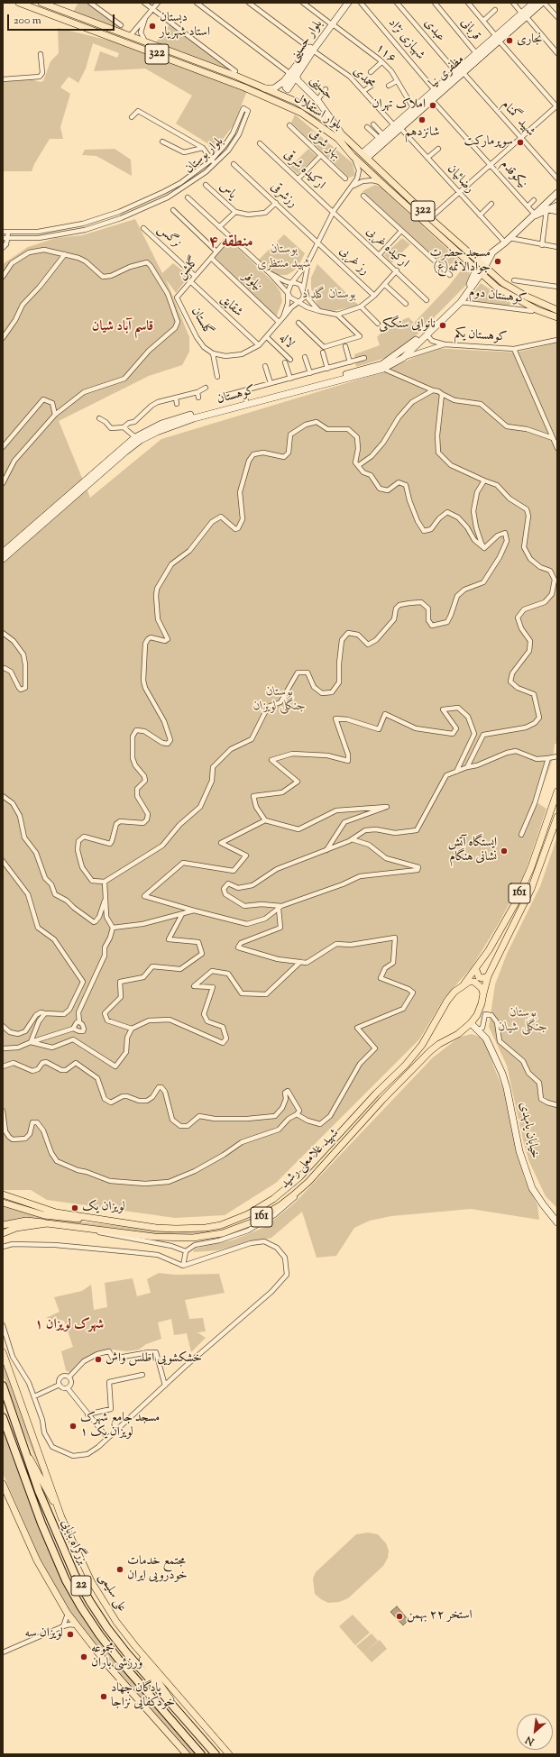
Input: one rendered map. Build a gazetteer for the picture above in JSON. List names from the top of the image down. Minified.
{"streets":{"highway":["بزرگراه بابایی","22"],"main road":["بلوار حسینی","322","مظفری نیا","حسینی","بلوار استقلال","کوهستان","161","خیابان یامهدی","شهید غلامعلی رشید","علی سلیمی"],"street":["قربانی","عبدی","شهبازی نژاد","۱۱۶","محمدی","شهید گمنام","بهار شرقی","بلوار بوستان","ارکیده شرقی","نیکوقدم","رضائیان","یاس","رزشرقی","نرگس","ارکیده غربی","رز غربی","گلشن","نیلوفر","کوهستان دوم","شقایق","گلستان","کوهستان یکم","لاله"]},"crossings":[["قربانی","مظفری نیا"],["عبدی","مظفری نیا"],["شهبازی نژاد","مظفری نیا"],["بلوار حسینی","۱۱۶"],["بلوار حسینی","محمدی"],["بلوار حسینی","حسینی"],["۱۱۶","مظفری نیا"],["مظفری نیا","محمدی"],["مظفری نیا","بلوار استقلال"],["مظفری نیا","شهید گمنام"],["مظفری نیا","نیکوقدم"],["مظفری نیا","رضائیان"],["حسینی","بلوار استقلال"],["بلوار استقلال","کوهستان"],["ارکیده شرقی","ارکیده غربی"],["رزشرقی","رز غربی"],["نرگس","گلشن"],["گلشن","نیلوفر"],["گلشن","شقایق"],["گلشن","گلستان"],["نیلوفر","گلستان"],["کوهستان دوم","کوهستان"],["شقایق","گلستان"],["گلستان","لاله"],["کوهستان یکم","کوهستان"],["161","شهید غلامعلی رشید"],["خیابان یامهدی","شهید غلامعلی رشید"]],"districts":["منطقه ۴","قاسم آباد شیان","شهرک لویزان ۱"],"parks":["بوستان شهید منتظری","بوستان گلداد","بوستان جنگلی لویزان","بوستان جنگلی شیان"],"places":["دبستان استاد شهریار","نجاری","املاک تهران","شانزدهم","سوپرمارکت","مسجد حضرت جوادالائمه(ع)","نانوایی سنگکی","ایستگاه آتش نشانی هنگام","لویزان یک","خشکشویی اطلس واش","مسجد جامع شهرک لویزان یک ۱","مجتمع خدمات خودرویی ایران","استخر ۲۲ بهمن","لویزان سه","مجموعه ورزشی باران","پادگان جهاد خودکفایی نزاجا"],"scale_bar":"200 m","north":"bottom left"}
